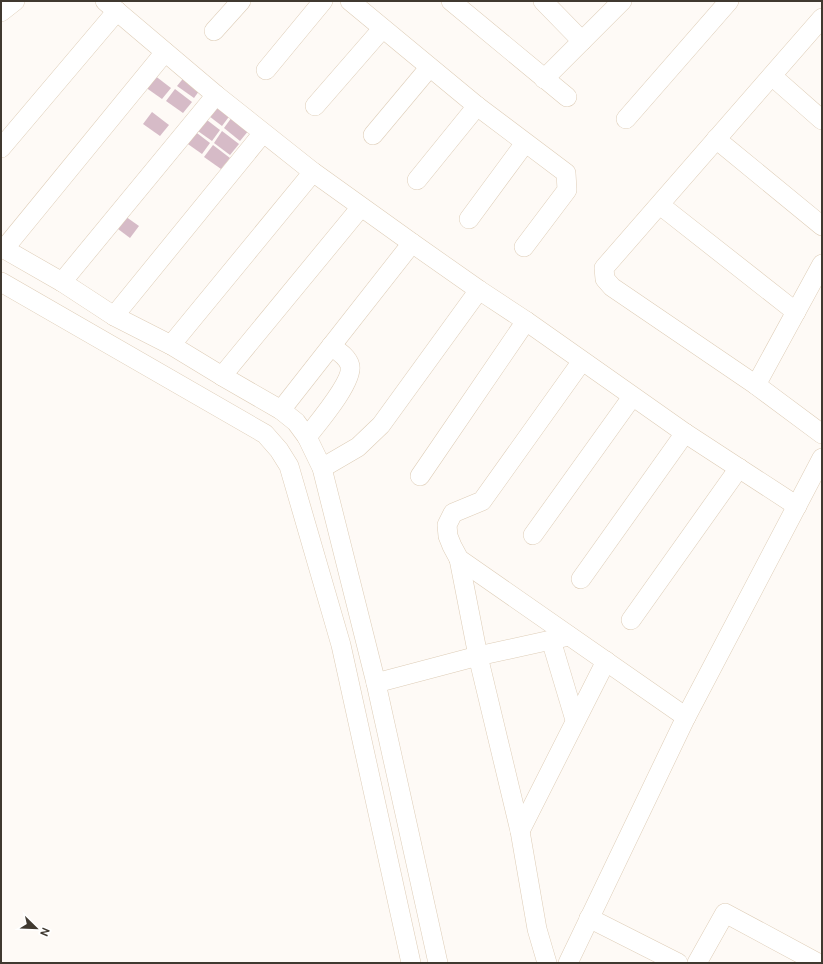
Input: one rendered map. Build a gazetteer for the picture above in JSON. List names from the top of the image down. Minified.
{"north":"bottom right"}
